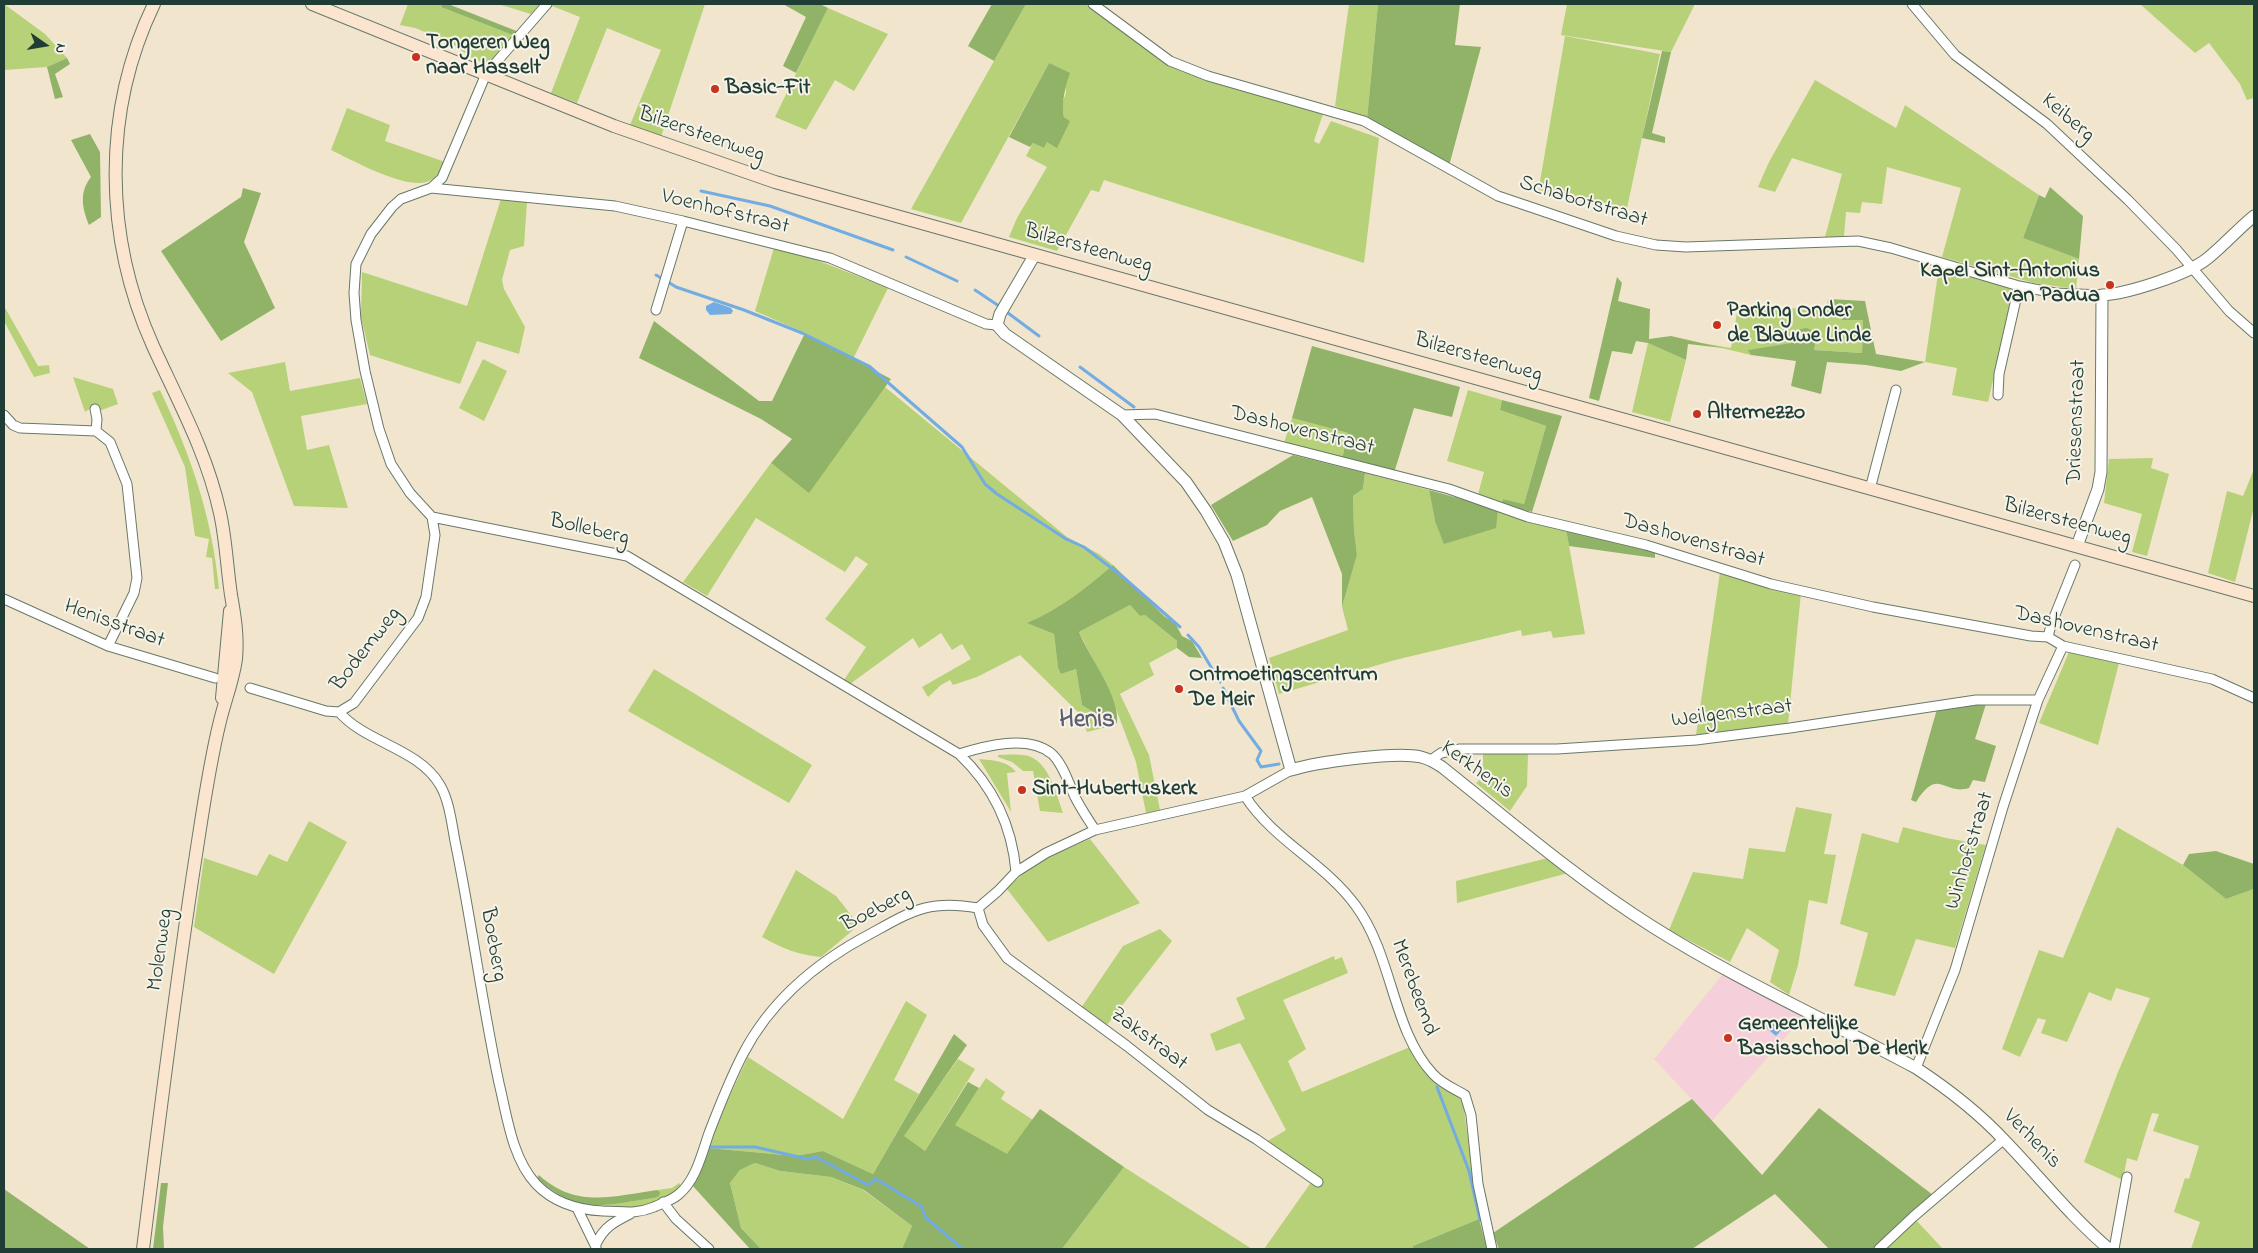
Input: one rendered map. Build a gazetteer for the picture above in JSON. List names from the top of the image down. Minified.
{"streets":{"main road":["Bilzersteenweg","Molenweg"],"street":["Keiberg","Schabotstraat","Voenhofstraat","Driesenstraat","Dashovenstraat","Bolleberg","Henisstraat","Bodemweg","Weilgenstraat","Kerkhenis","Winhofstraat","Boeberg","Merebeemd","Zakstraat","Verhenis"]},"crossings":[["Bilzersteenweg","Driesenstraat"],["Schabotstraat","Driesenstraat"],["Dashovenstraat","Winhofstraat"],["Bolleberg","Bodemweg"],["Bolleberg","Kerkhenis"],["Bodemweg","Boeberg"],["Weilgenstraat","Kerkhenis"],["Weilgenstraat","Winhofstraat"],["Kerkhenis","Winhofstraat"],["Kerkhenis","Boeberg"],["Kerkhenis","Merebeemd"],["Kerkhenis","Zakstraat"],["Kerkhenis","Verhenis"],["Winhofstraat","Verhenis"],["Boeberg","Zakstraat"]],"districts":["Henis"],"places":["Tongeren Weg naar Hasselt","Basic-Fit","Kapel Sint-Antonius van Padua","Parking Onder de Blauwe Linde","Altermezzo","Ontmoetingscentrum De Meir","Sint-Hubertuskerk","Gemeentelijke Basisschool De Herik"],"north":"right"}
